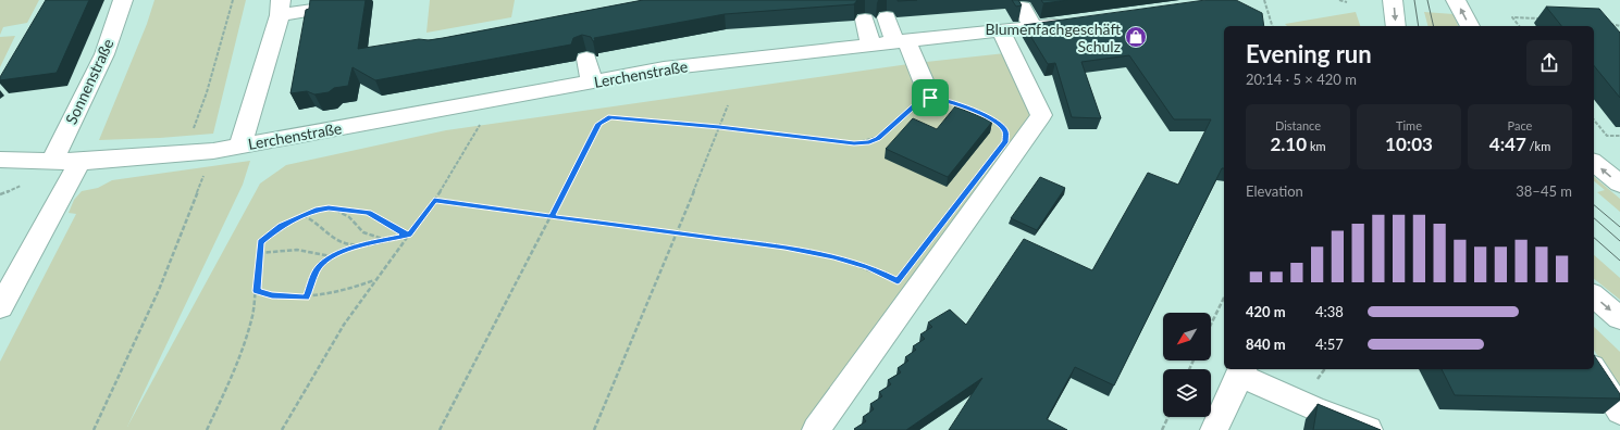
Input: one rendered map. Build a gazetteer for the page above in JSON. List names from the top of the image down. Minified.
{"streets":{"street":["Lerchenstraße","Sonnenstraße"]},"crossings":[["Lerchenstraße","Sonnenstraße"]],"places":{"shop":["Blumenfachgeschäft Schulz"]},"north":"bottom left","page":{"heading":["Evening run","20:14 · 5 × 420 m"],"stats":[["Distance","2.10 km"],["Time","10:03"],["Pace","4:47 /km"]],"chart":["Elevation","38–45 m"],"list":[{"name":"420 m","note":"4:38"},{"name":"840 m","note":"4:57"}]}}
